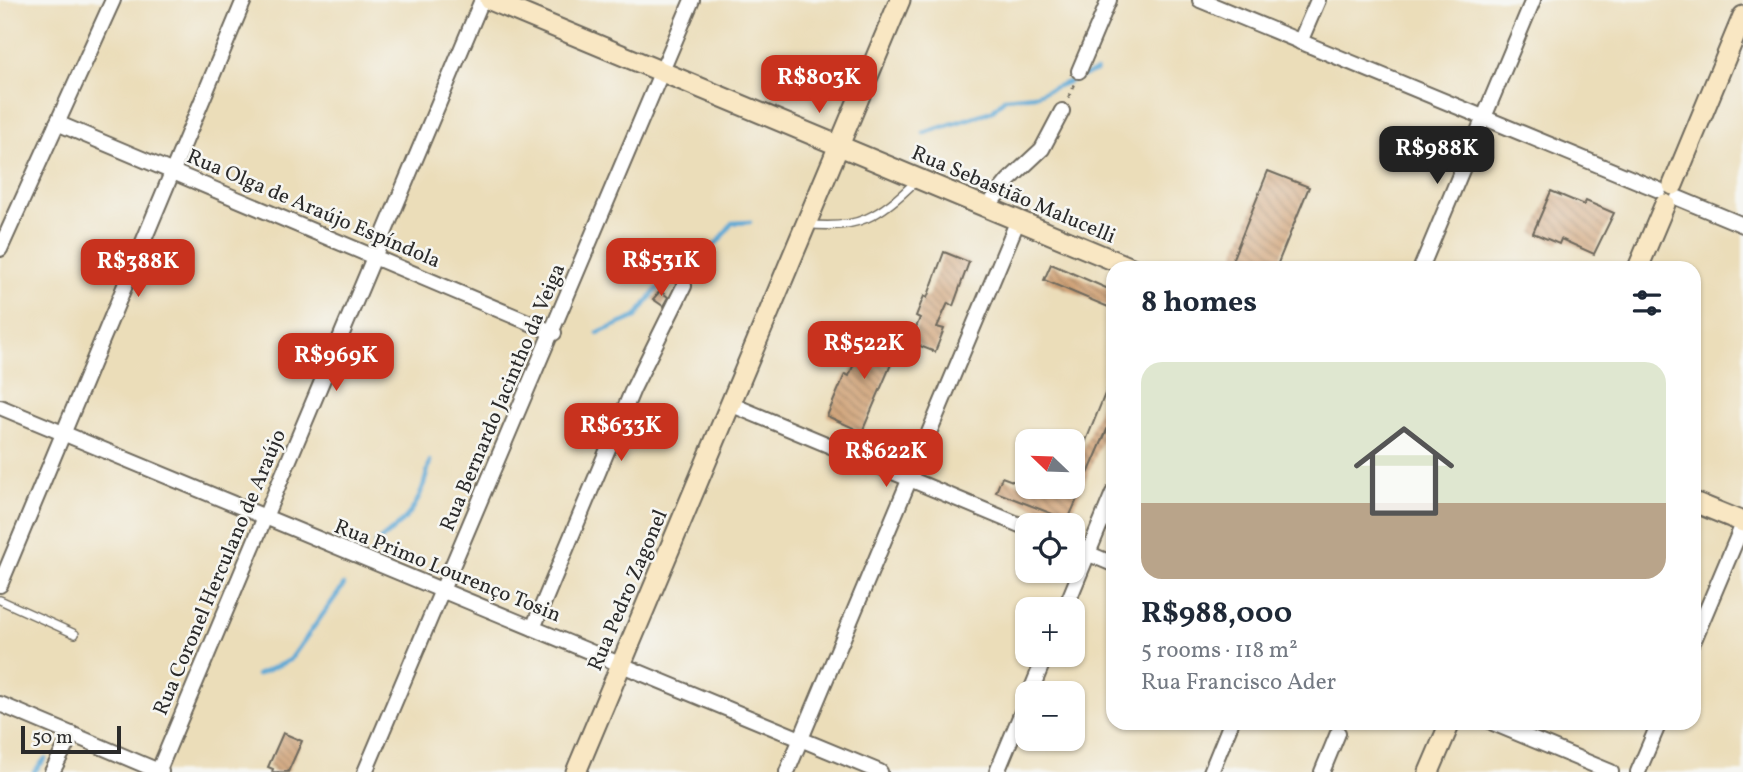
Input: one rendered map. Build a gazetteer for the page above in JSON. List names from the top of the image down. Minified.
{"streets":{"street":["Rua Sebastião Malucelli","Rua Olga de Araújo Espíndola","Rua Bernardo Jacintho da Veiga","Rua Primo Lourenço Tosin","Rua Coronel Herculano de Araújo","Rua Pedro Zagonel"]},"crossings":[["Rua Sebastião Malucelli","Rua Bernardo Jacintho da Veiga"],["Rua Sebastião Malucelli","Rua Pedro Zagonel"],["Rua Olga de Araújo Espíndola","Rua Bernardo Jacintho da Veiga"],["Rua Olga de Araújo Espíndola","Rua Coronel Herculano de Araújo"],["Rua Bernardo Jacintho da Veiga","Rua Primo Lourenço Tosin"],["Rua Primo Lourenço Tosin","Rua Coronel Herculano de Araújo"],["Rua Primo Lourenço Tosin","Rua Pedro Zagonel"]],"scale_bar":"50 m","north":"top left","page":{"price":["R$803K","R$988K","R$531K","R$388K","R$522K","R$969K","R$633K","R$622K"],"heading":"8 homes","list":[{"name":"R$988,000","note":"5 rooms · 118 m² · Rua Francisco Ader"}],"map_buttons":["+","−"],"scale":"50 m"}}
